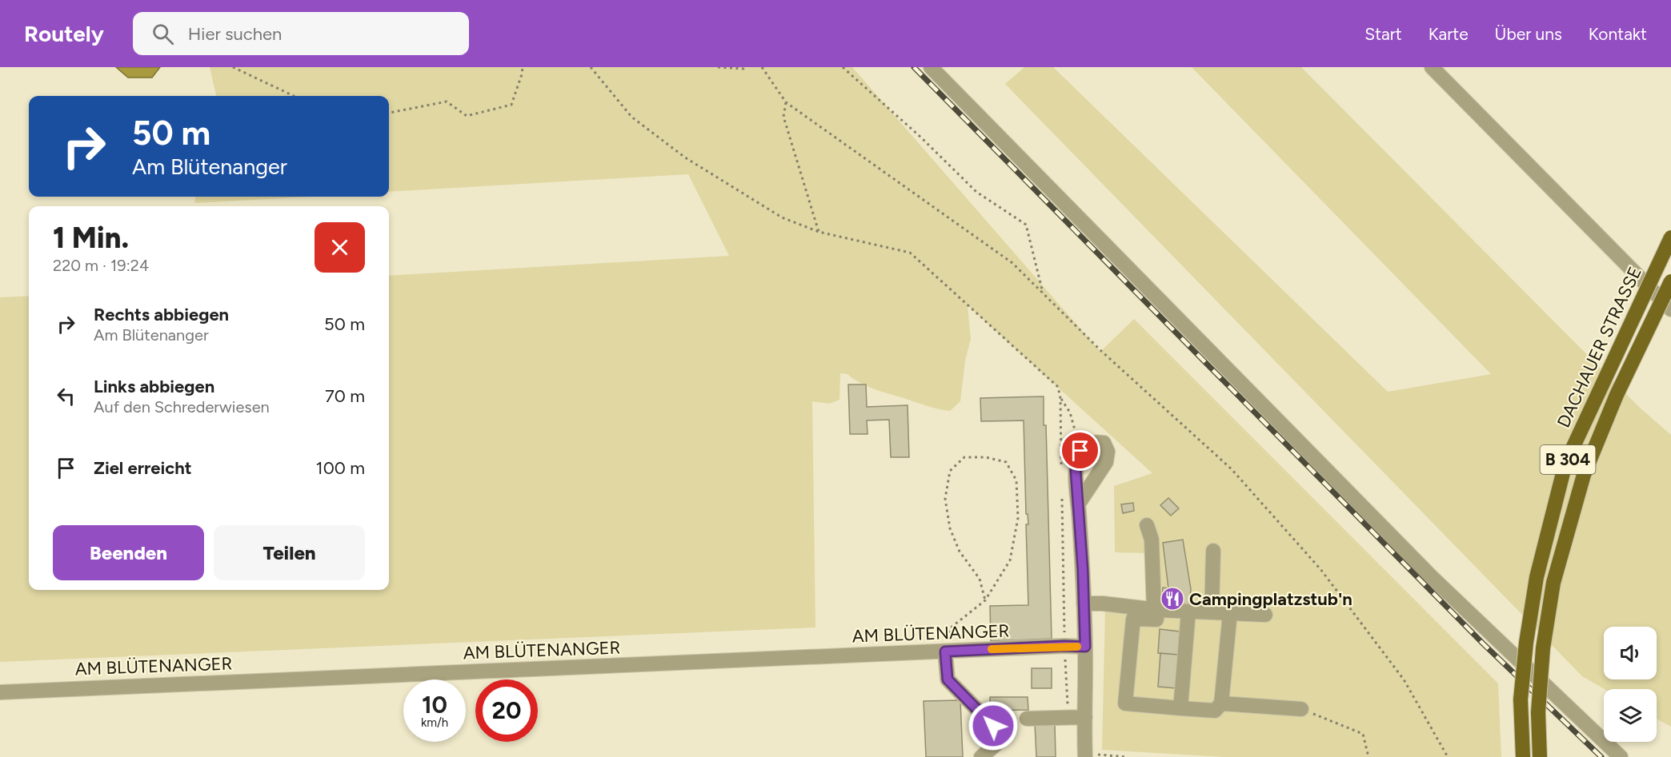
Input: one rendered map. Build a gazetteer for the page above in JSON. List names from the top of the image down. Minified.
{"streets":{"main road":["DACHAUER STRASSE","B 304"],"street":["AM BLÜTENANGER"]},"places":{"restaurant":["Campingplatzstub'n"]},"page":{"header":"Routely","search":"Hier suchen","nav":["Start","Karte","Über uns","Kontakt"],"turn":["50 m","Am Blütenanger"],"heading":["1 Min.","220 m · 19:24"],"list":[{"name":"Rechts abbiegen","note":"Am Blütenanger","value":"50 m"},{"name":"Links abbiegen","note":"Auf den Schrederwiesen","value":"70 m"},{"name":"Ziel erreicht","value":"100 m"}],"buttons":["Beenden","Teilen"],"speed":"10 km/h","limit":"20"}}
